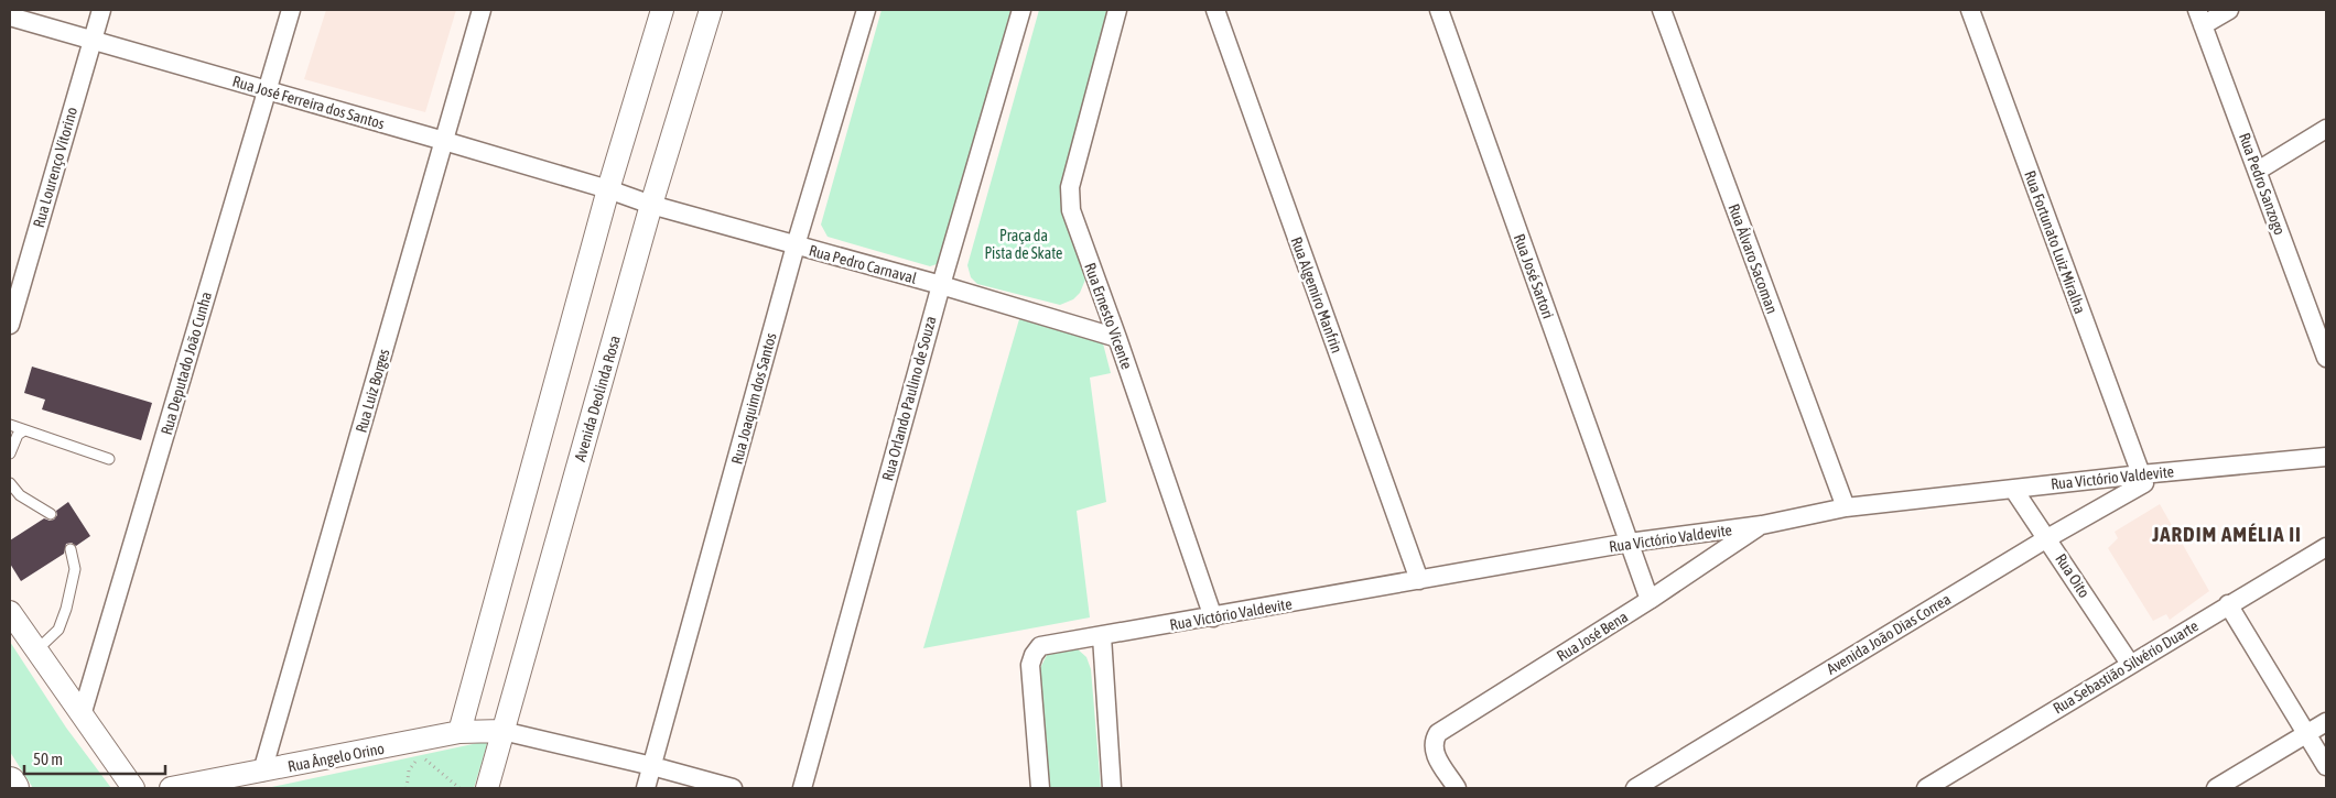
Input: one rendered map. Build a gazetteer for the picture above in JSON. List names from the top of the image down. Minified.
{"streets":{"street":["Rua José Ferreira dos Santos","Rua Lourenço Vitorino","Rua Pedro Sanzogo","Rua Fortunato Luiz Miralha","Rua Álvaro Sacoman","Rua Pedro Carnaval","Rua José Sartori","Rua Algemiro Manfrin","Rua Ernesto Vicente","Rua Deputado João Cunha","Rua Luiz Borges","Avenida Deolinda Rosa","Rua Joaquim dos Santos","Rua Orlando Paulino de Souza","Rua Victório Valdevite","Rua Oito","Avenida João Dias Correa","Rua José Bena","Rua Sebastião Silvério Duarte","Rua Ângelo Orino"]},"crossings":[["Rua José Ferreira dos Santos","Rua Lourenço Vitorino"],["Rua José Ferreira dos Santos","Rua Pedro Carnaval"],["Rua José Ferreira dos Santos","Rua Deputado João Cunha"],["Rua José Ferreira dos Santos","Rua Luiz Borges"],["Rua Fortunato Luiz Miralha","Rua Victório Valdevite"],["Rua Fortunato Luiz Miralha","Avenida João Dias Correa"],["Rua Álvaro Sacoman","Rua Victório Valdevite"],["Rua Pedro Carnaval","Rua Ernesto Vicente"],["Rua Pedro Carnaval","Avenida Deolinda Rosa"],["Rua Pedro Carnaval","Rua Joaquim dos Santos"],["Rua Pedro Carnaval","Rua Orlando Paulino de Souza"],["Rua José Sartori","Rua Victório Valdevite"],["Rua José Sartori","Rua José Bena"],["Rua Algemiro Manfrin","Rua Victório Valdevite"],["Rua Ernesto Vicente","Rua Victório Valdevite"],["Rua Luiz Borges","Rua Ângelo Orino"],["Avenida Deolinda Rosa","Rua Ângelo Orino"],["Rua Victório Valdevite","Rua Oito"],["Rua Victório Valdevite","Avenida João Dias Correa"],["Rua Victório Valdevite","Rua José Bena"],["Rua Oito","Avenida João Dias Correa"],["Rua Oito","Rua Sebastião Silvério Duarte"]],"districts":["JARDIM AMÉLIA II"],"parks":["Praça da Pista de Skate"],"scale_bar":"50 m"}
